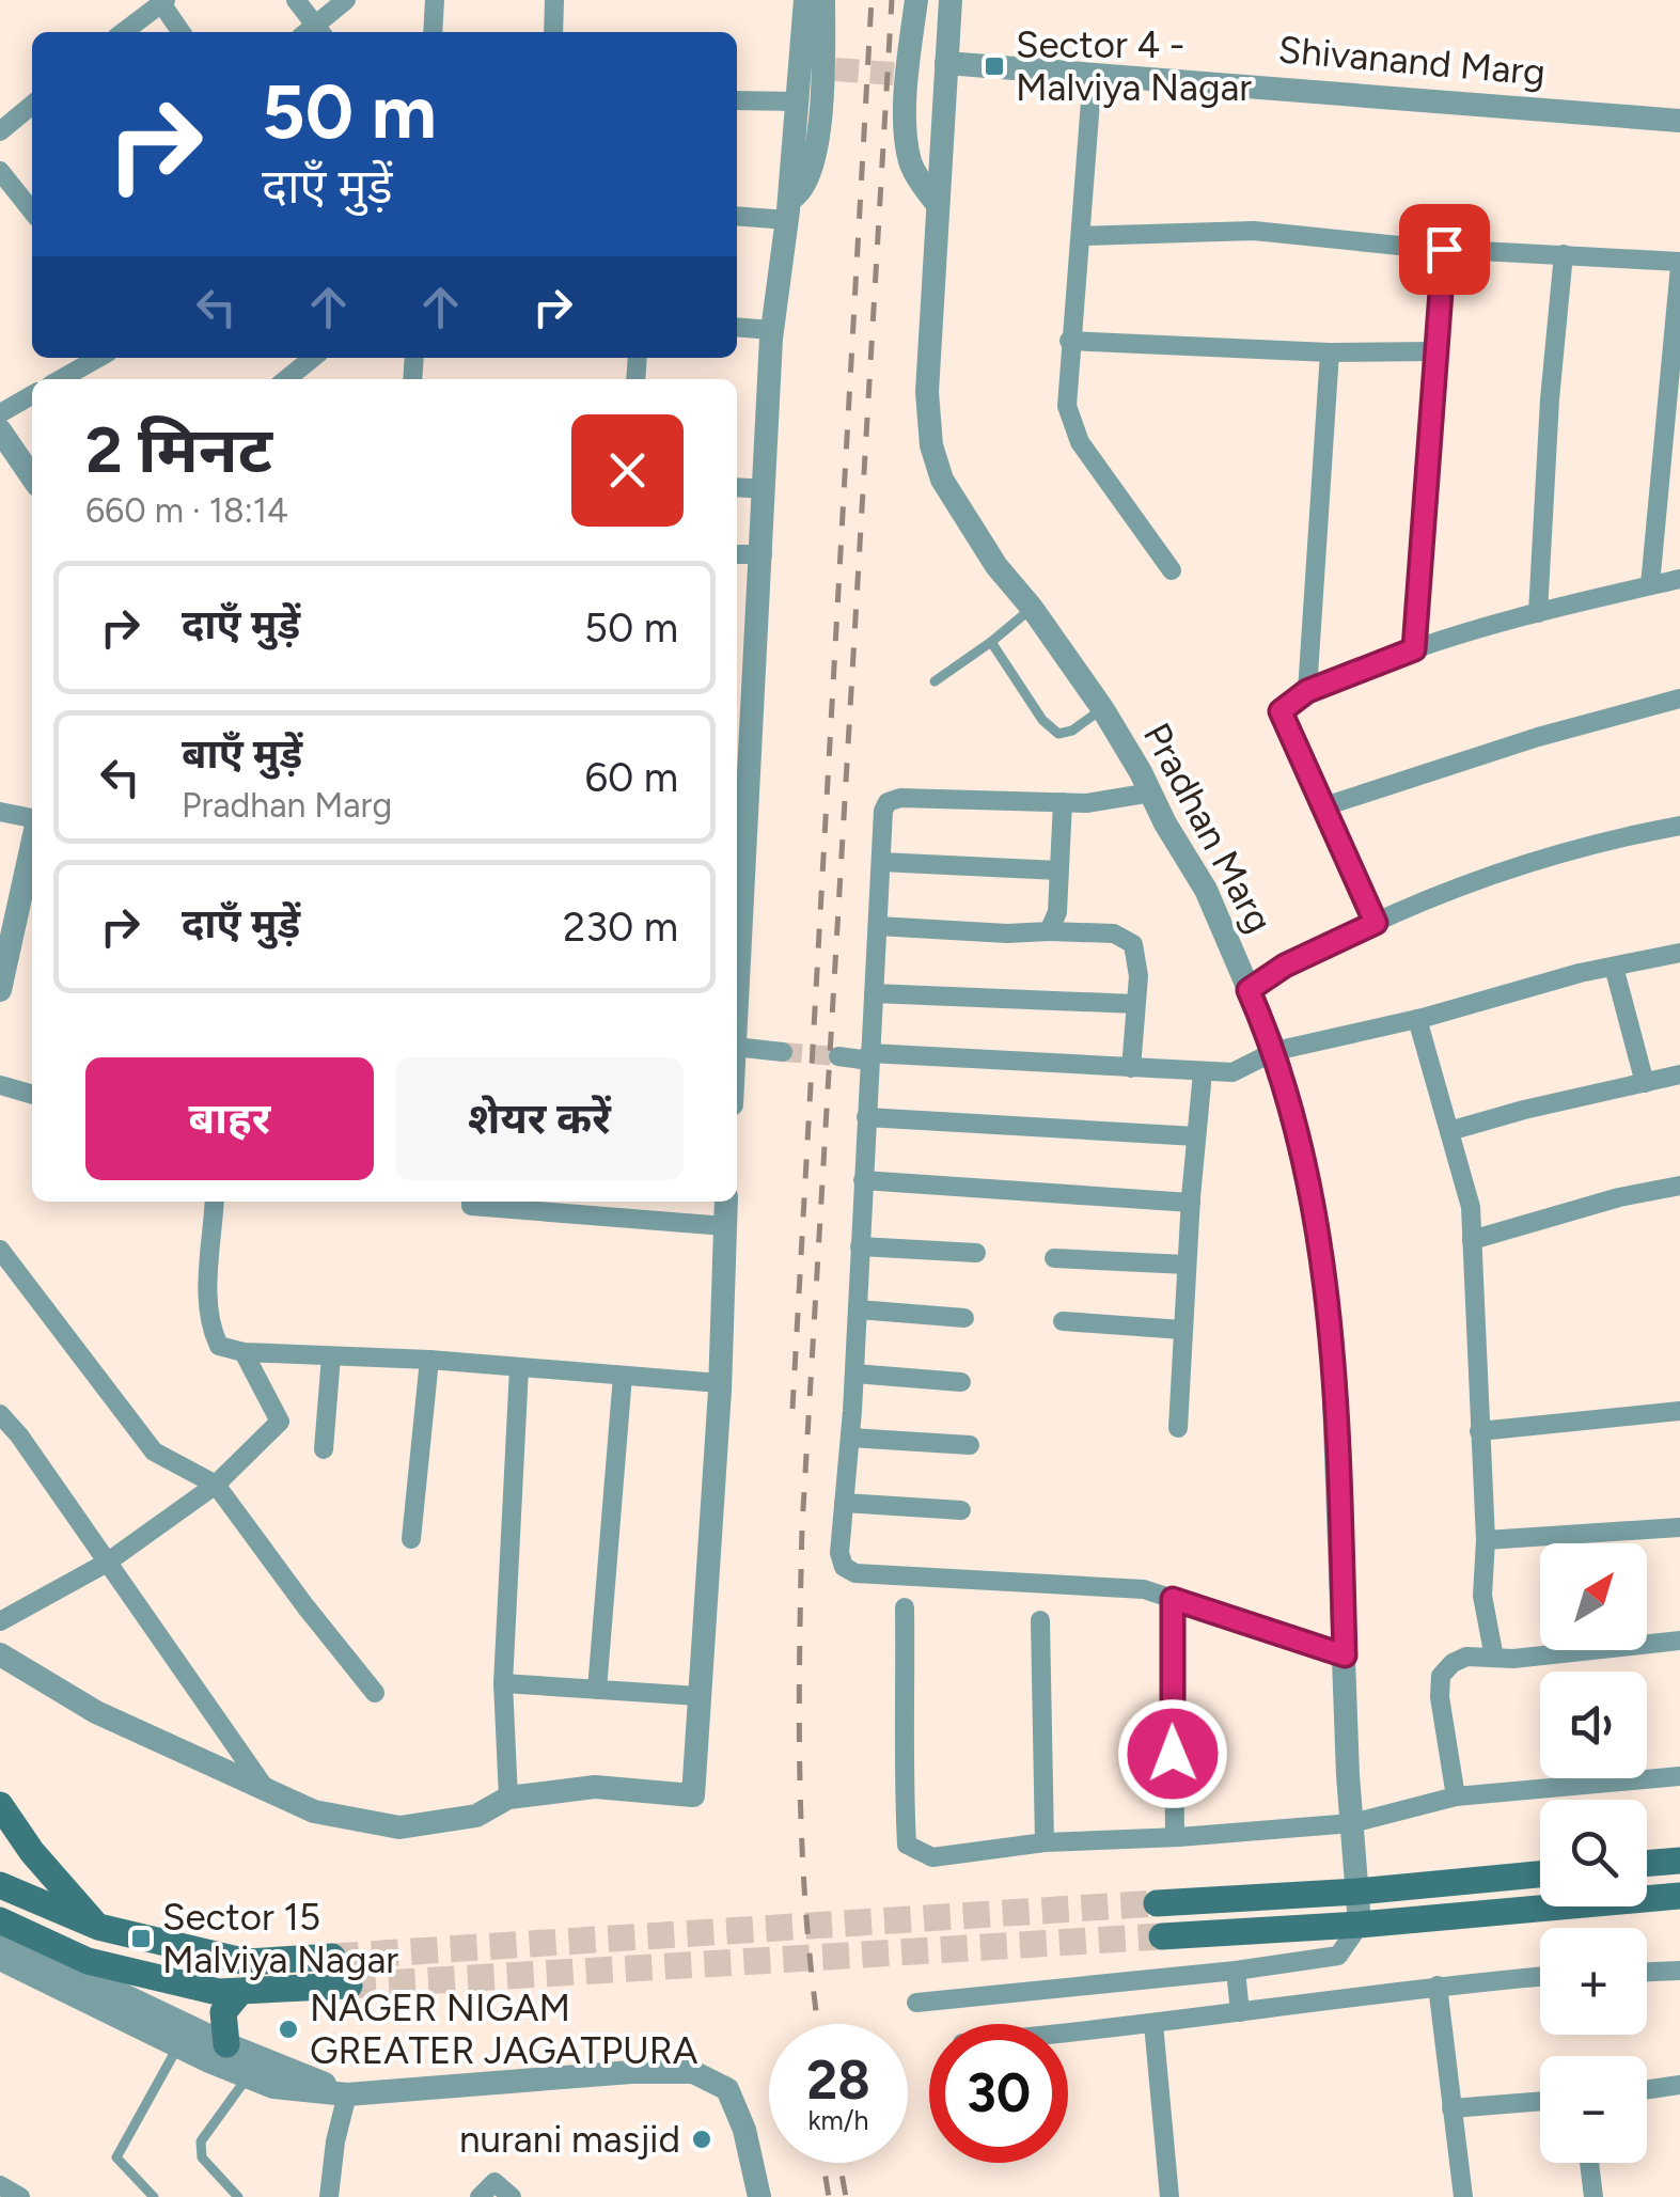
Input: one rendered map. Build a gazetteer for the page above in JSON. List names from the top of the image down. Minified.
{"streets":{"street":["Shivanand Marg","Pradhan Marg"]},"crossings":[["Shivanand Marg","Pradhan Marg"]],"places":{"transit":["Sector 4 - Malviya Nagar","Sector 15 Malviya Nagar"],"other":["NAGER NIGAM GREATER JAGATPURA","nurani masjid"]},"north":"top right","page":{"turn":["50 m","दाएँ मुड़ें"],"heading":["2 मिनट","660 m · 18:14"],"list":[{"name":"दाएँ मुड़ें","value":"50 m"},{"name":"बाएँ मुड़ें","note":"Pradhan Marg","value":"60 m"},{"name":"दाएँ मुड़ें","value":"230 m"}],"buttons":["बाहर","शेयर करें"],"map_buttons":["+","−"],"speed":"28 km/h","limit":"30"}}
